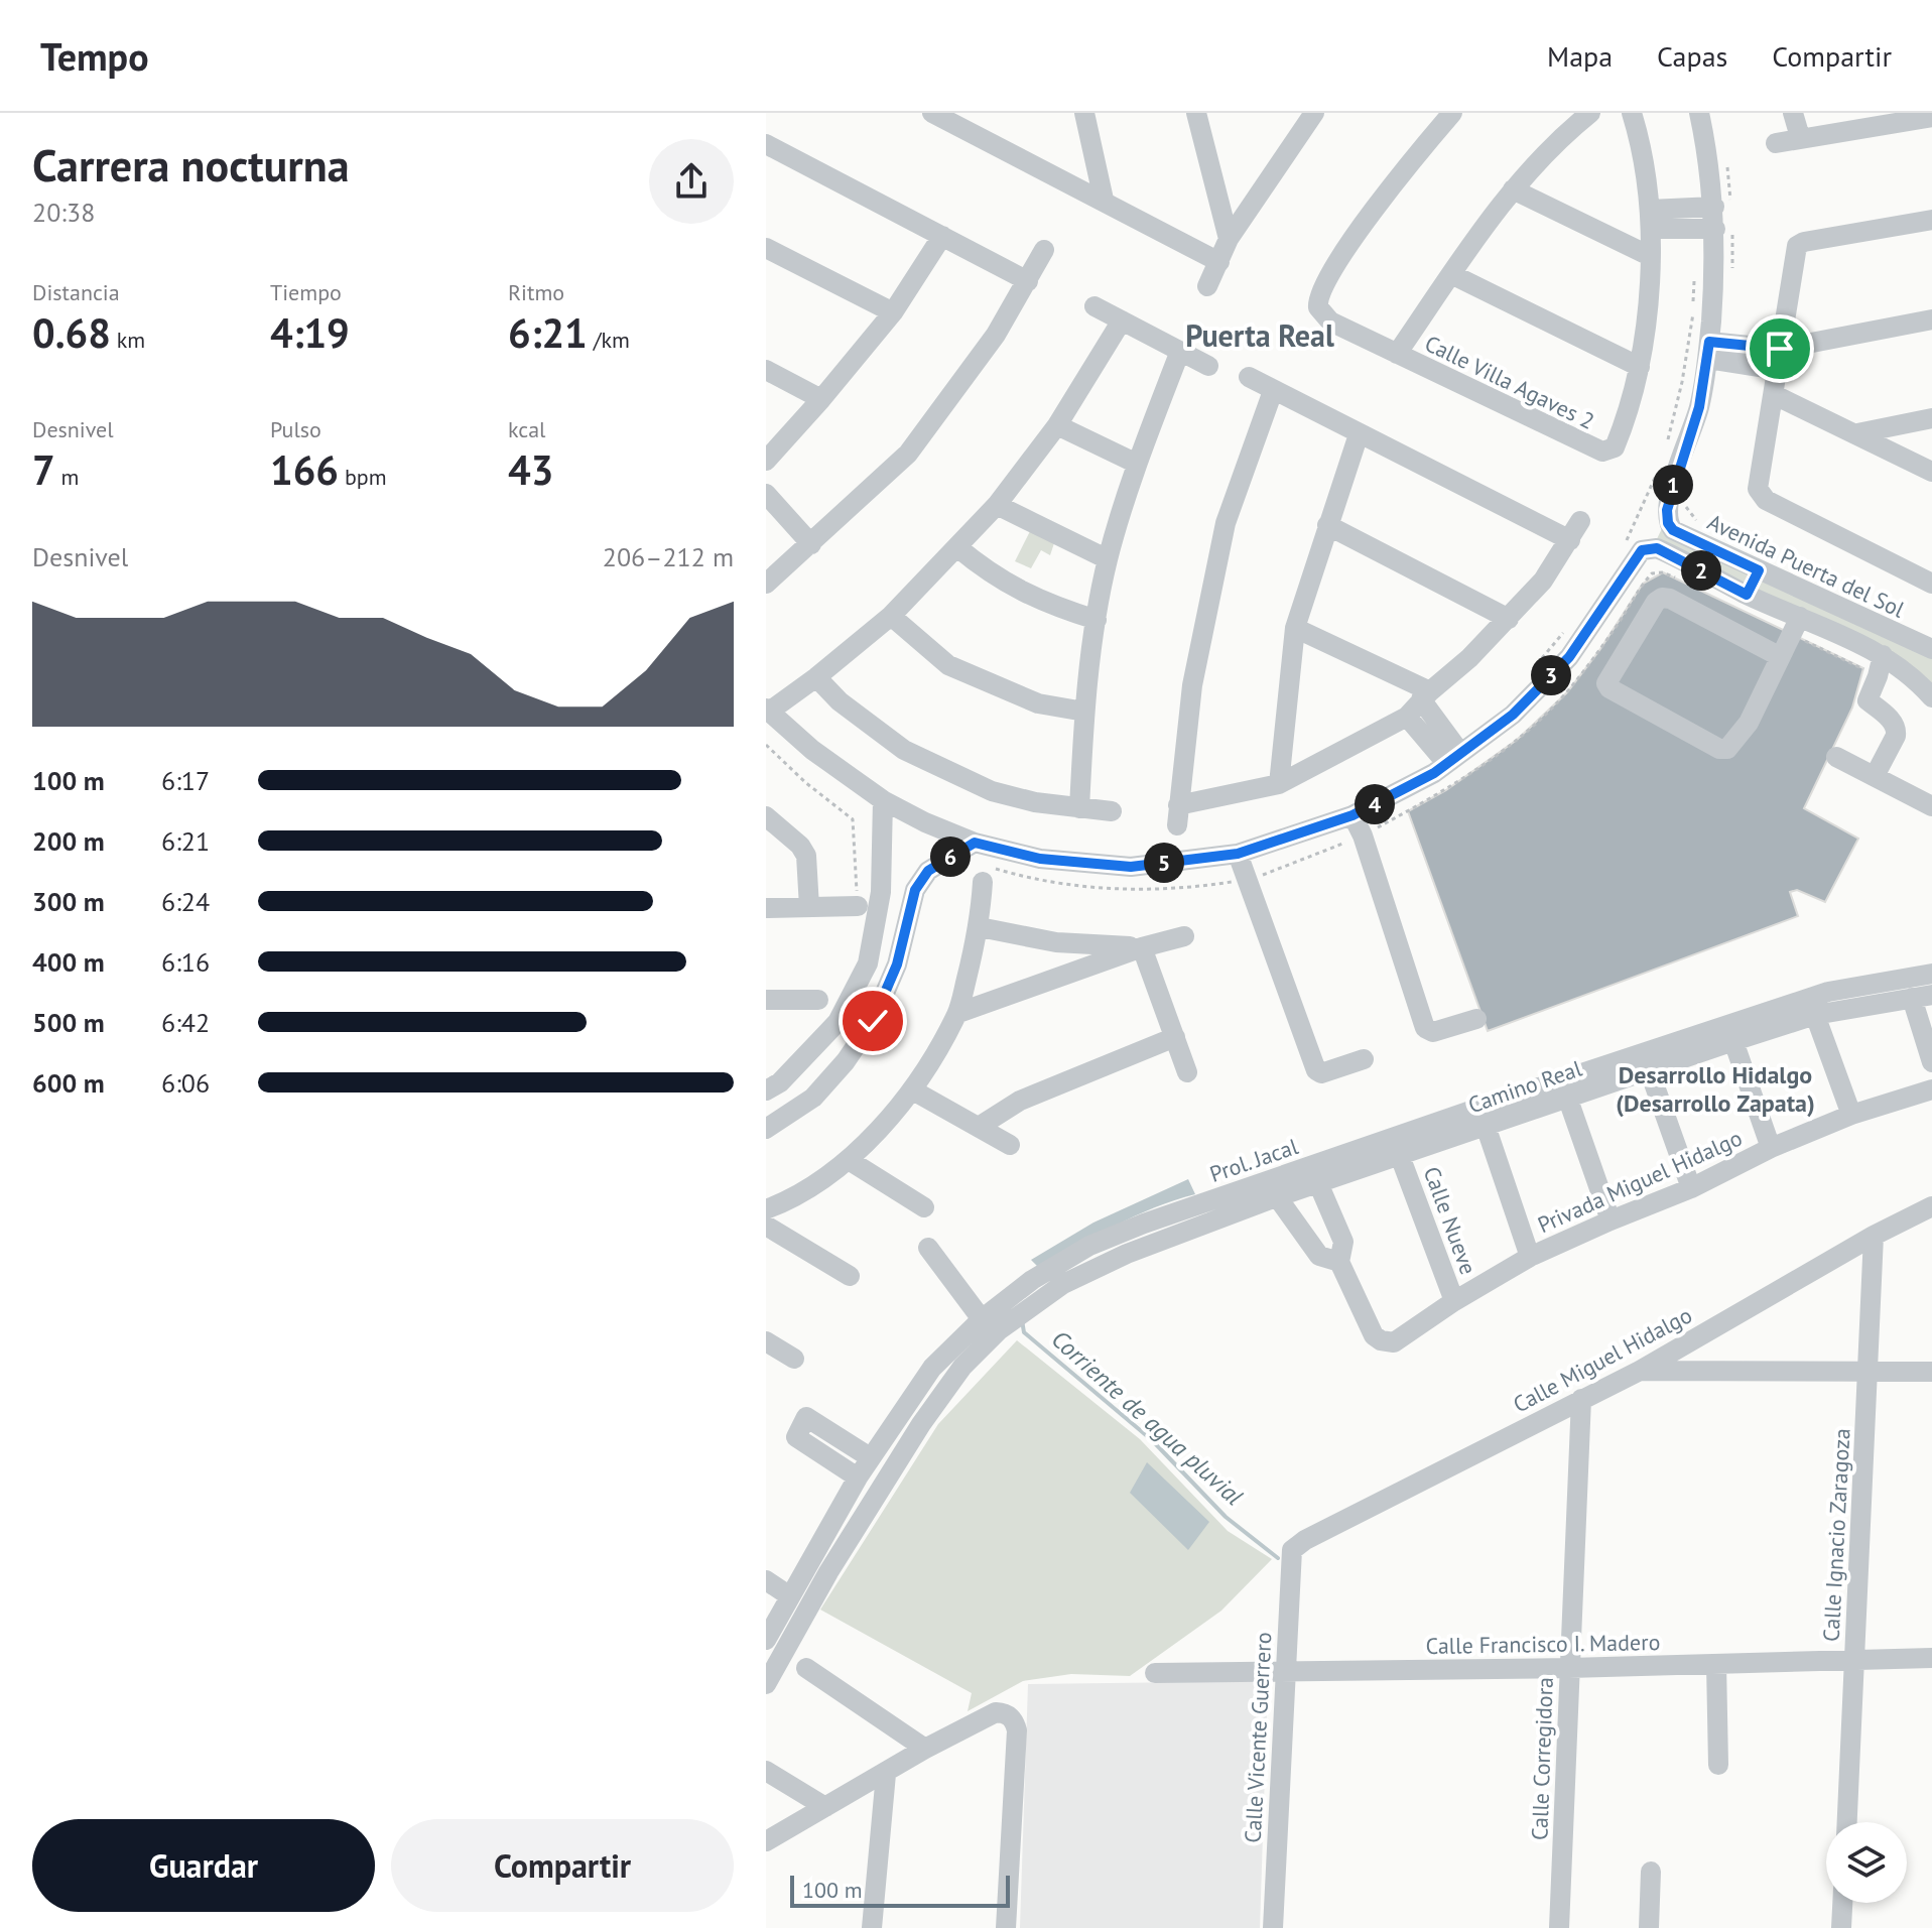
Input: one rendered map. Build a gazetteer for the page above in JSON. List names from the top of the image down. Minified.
{"streets":{"street":["Calle Villa Agaves 2","Avenida Puerta del Sol","Camino Real","Prol. Jacal","Privada Miguel Hidalgo","Calle Nueve","Calle Miguel Hidalgo","Calle Ignacio Zaragoza","Calle Francisco I. Madero","Calle Vicente Guerrero","Calle Corregidora"]},"crossings":[["Camino Real","Prol. Jacal"],["Camino Real","Calle Nueve"],["Privada Miguel Hidalgo","Calle Nueve"],["Calle Miguel Hidalgo","Calle Ignacio Zaragoza"],["Calle Miguel Hidalgo","Calle Vicente Guerrero"],["Calle Miguel Hidalgo","Calle Corregidora"],["Calle Ignacio Zaragoza","Calle Francisco I. Madero"],["Calle Francisco I. Madero","Calle Vicente Guerrero"],["Calle Francisco I. Madero","Calle Corregidora"]],"districts":["Puerta Real","Desarrollo Hidalgo (Desarrollo Zapata)"],"water":["Corriente de agua pluvial"],"scale_bar":"100 m","page":{"header":"Tempo","nav":["Mapa","Capas","Compartir"],"heading":["Carrera nocturna","20:38"],"stats":[["Distancia","0.68 km"],["Tiempo","4:19"],["Ritmo","6:21 /km"],["Desnivel","7 m"],["Pulso","166 bpm"],["kcal","43"]],"pins":["1","2","3","4","6","5"],"chart":["Desnivel","206–212 m"],"list":[{"name":"100 m","note":"6:17"},{"name":"200 m","note":"6:21"},{"name":"300 m","note":"6:24"},{"name":"400 m","note":"6:16"},{"name":"500 m","note":"6:42"},{"name":"600 m","note":"6:06"}],"buttons":["Guardar","Compartir"],"scale":"100 m"}}
